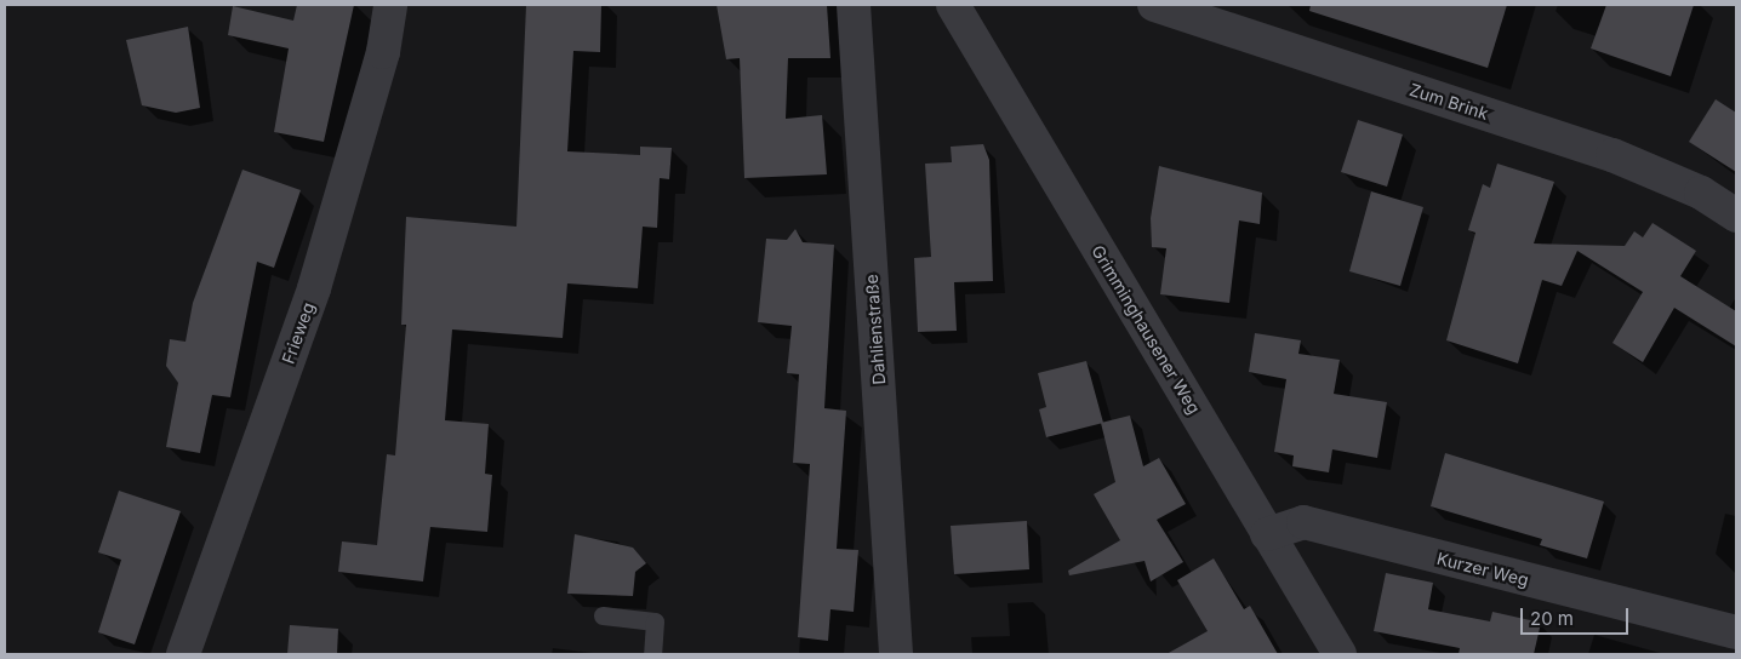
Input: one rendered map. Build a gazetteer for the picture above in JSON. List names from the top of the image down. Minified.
{"streets":{"street":["Zum Brink","Dahlienstraße","Grimminghausener Weg","Frieweg","Kurzer Weg"]},"crossings":[["Grimminghausener Weg","Kurzer Weg"]],"scale_bar":"20 m"}
